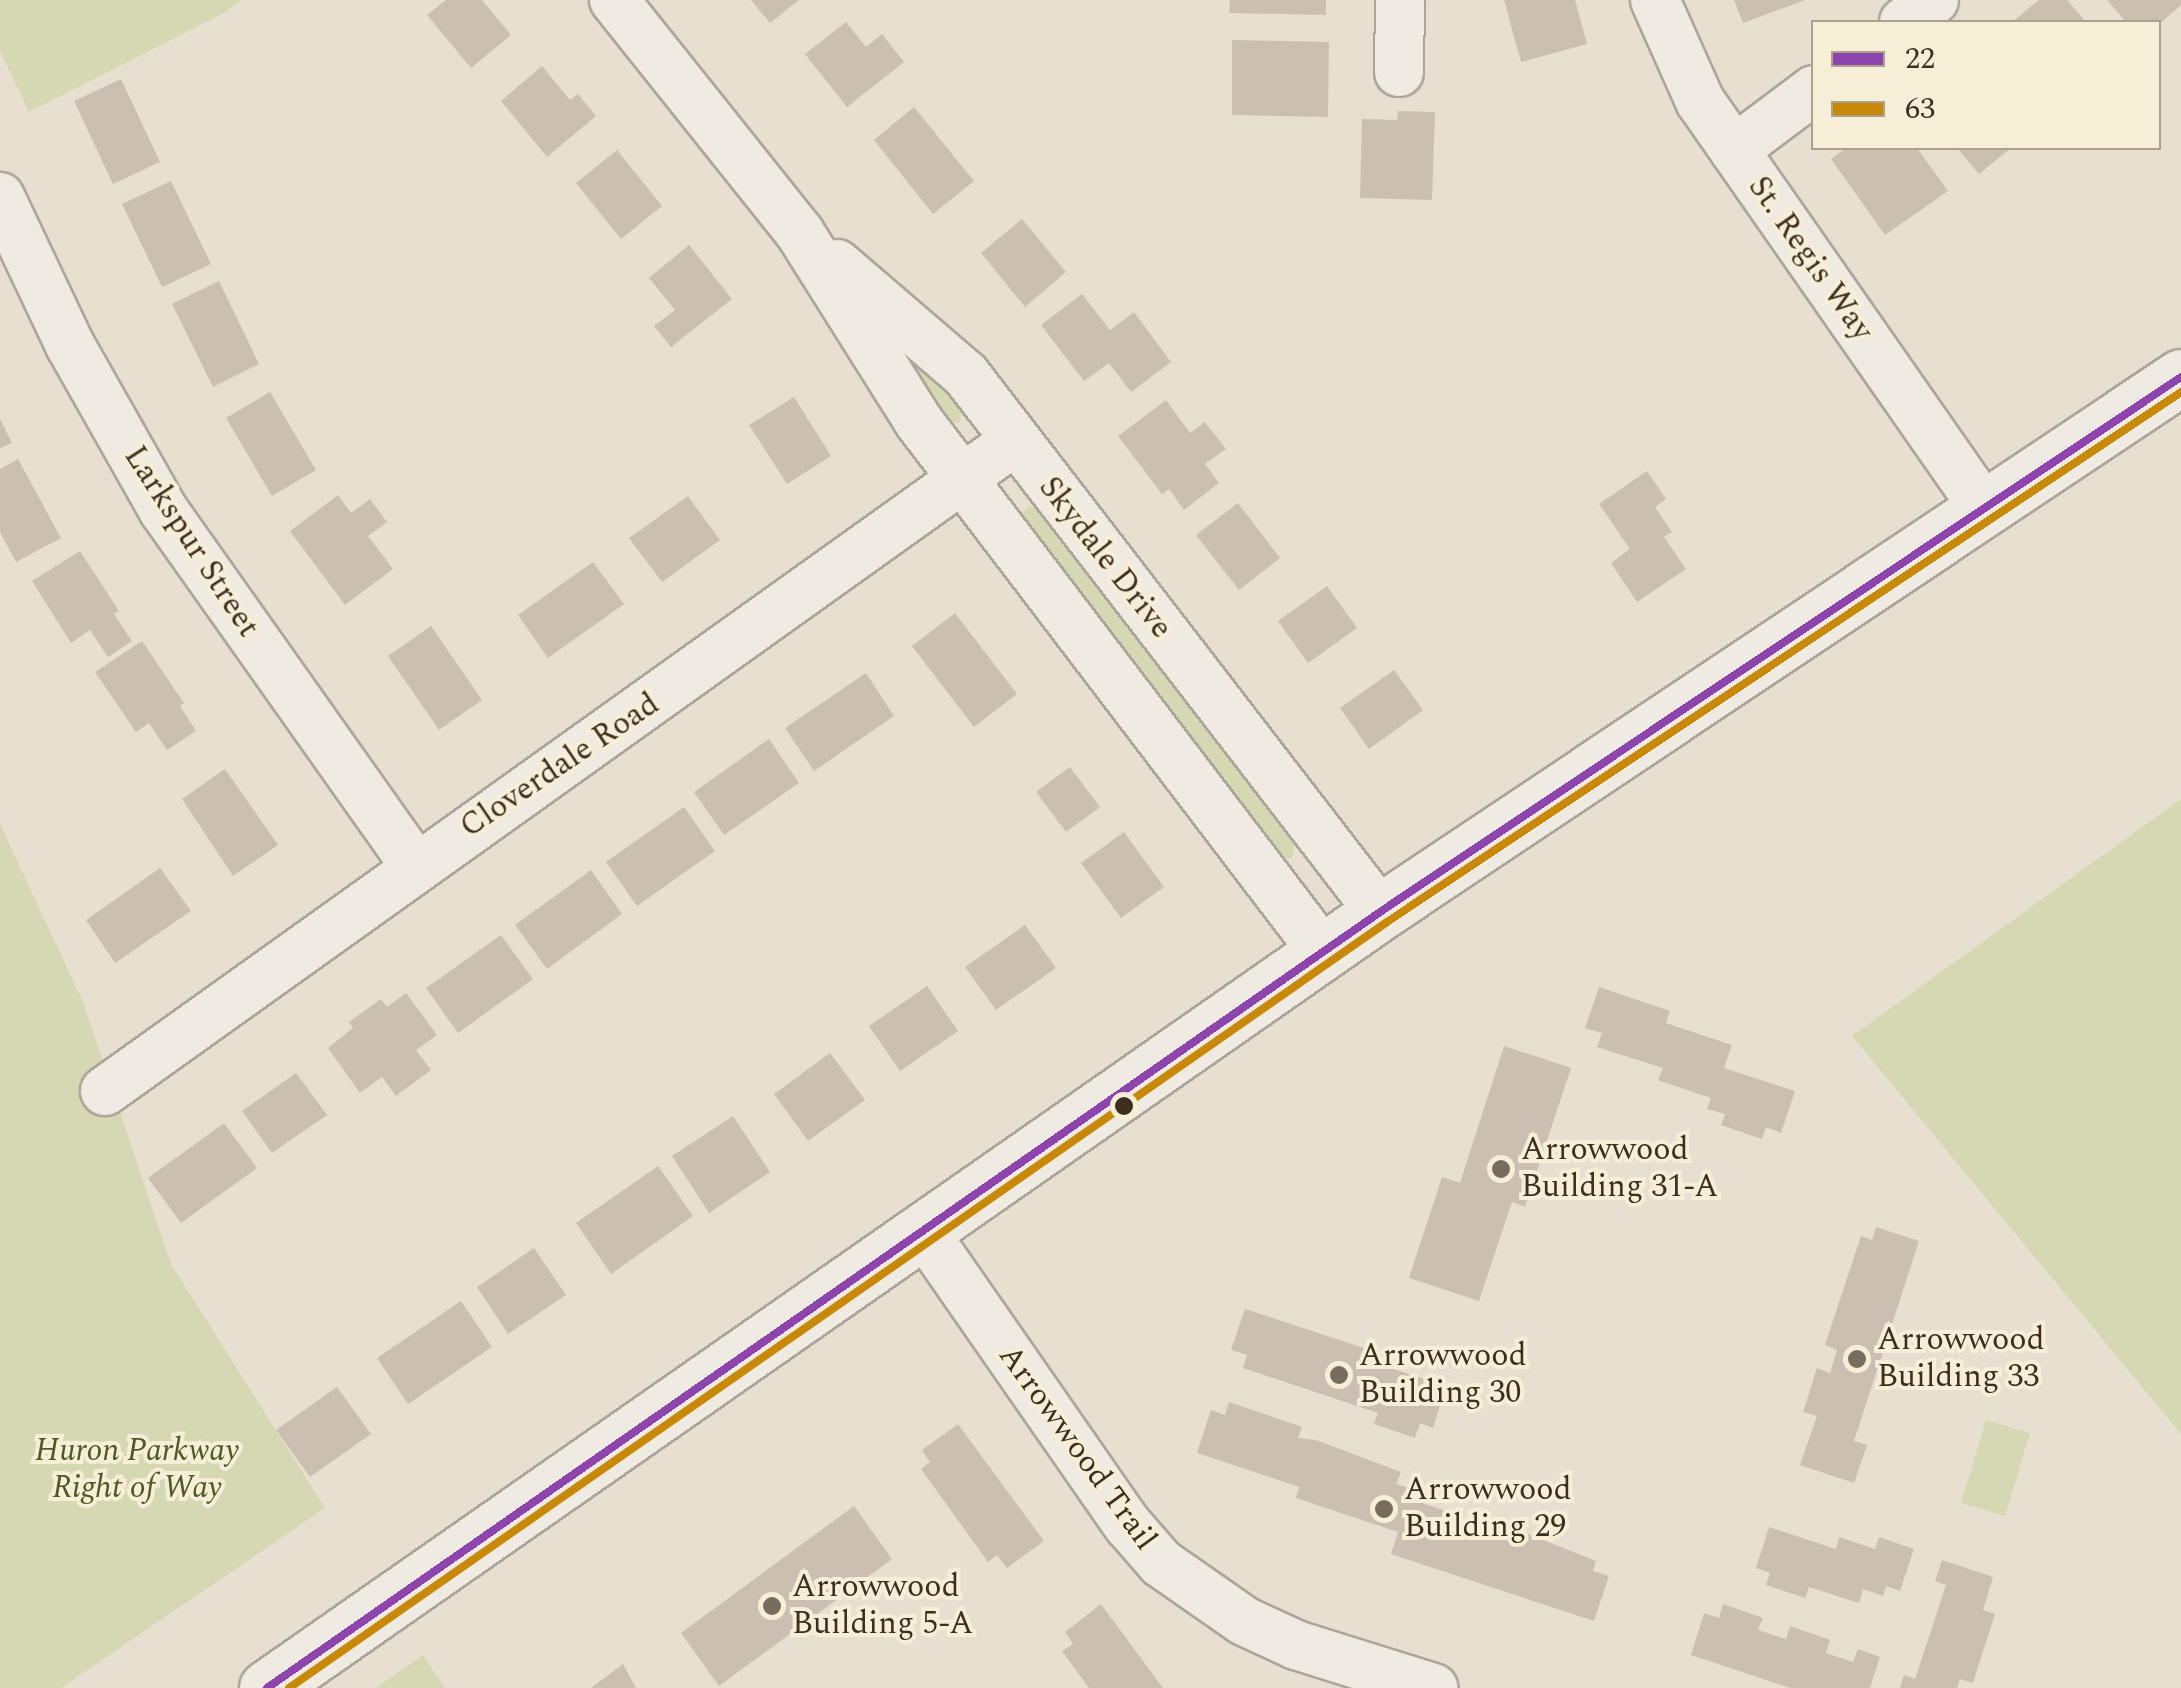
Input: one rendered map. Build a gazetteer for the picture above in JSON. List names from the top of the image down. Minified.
{"streets":{"street":["St. Regis Way","Larkspur Street","Skydale Drive","Cloverdale Road","Arrowwood Trail"]},"crossings":[["Larkspur Street","Cloverdale Road"],["Skydale Drive","Cloverdale Road"]],"parks":["Huron Parkway Right of Way"],"places":["Arrowwood Building 31-A","Arrowwood Building 33","Arrowwood Building 30","Arrowwood Building 29","Arrowwood Building 5-A"],"lines":["transit line 22","transit line 63"],"legend":["22","63"]}
